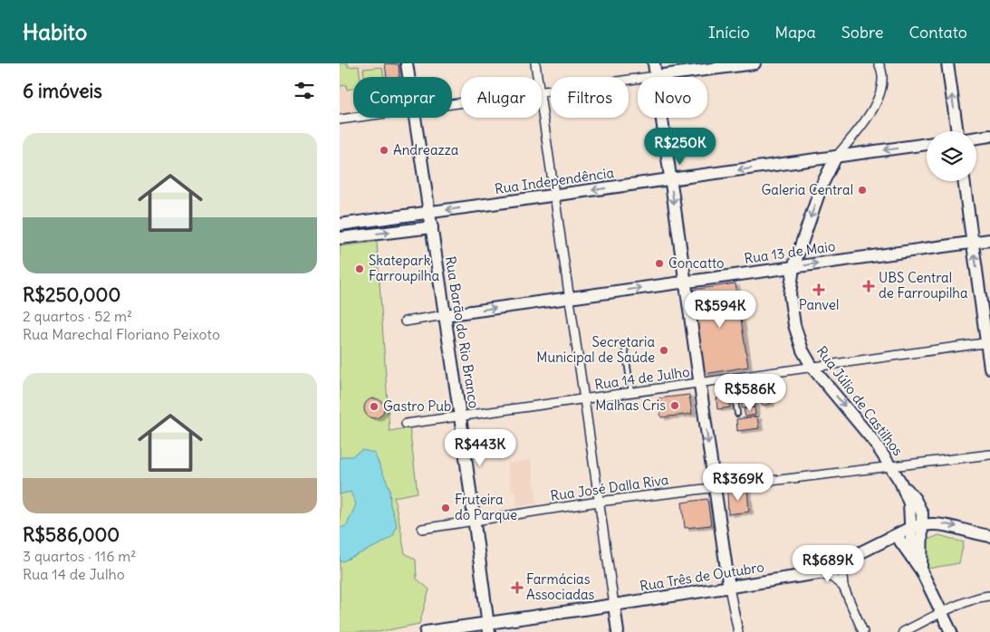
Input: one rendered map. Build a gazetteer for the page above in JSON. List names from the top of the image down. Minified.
{"streets":{"street":["Rua Independência","Rua 13 de Maio","Rua Barão do Rio Branco","Rua 14 de Julho","Rua Júlio de Castilhos","Rua José Dalla Riva","Rua Três de Outubro"]},"crossings":[["Rua Independência","Rua Barão do Rio Branco"],["Rua Independência","Rua Júlio de Castilhos"],["Rua 13 de Maio","Rua Barão do Rio Branco"],["Rua 13 de Maio","Rua Júlio de Castilhos"],["Rua Barão do Rio Branco","Rua 14 de Julho"],["Rua Barão do Rio Branco","Rua José Dalla Riva"],["Rua Barão do Rio Branco","Rua Três de Outubro"],["Rua 14 de Julho","Rua Júlio de Castilhos"],["Rua Júlio de Castilhos","Rua José Dalla Riva"],["Rua Júlio de Castilhos","Rua Três de Outubro"]],"one_way":["Rua Independência","Rua 13 de Maio","Rua Júlio de Castilhos"],"places":{"other":["Andreazza","Galeria Central","Concatto","Skatepark Farroupilha","Secretaria Municipal de Saúde","Malhas Cris","Gastro Pub","Fruteira do Parque"],"health":["UBS Central de Farroupilha","Panvel","Farmácias Associadas"]},"page":{"header":"Habito","nav":["Início","Mapa","Sobre","Contato"],"heading":"6 imóveis","chip":["Comprar","Alugar","Filtros","Novo"],"list":[{"name":"R$250,000","note":"2 quartos · 52 m² · Rua Marechal Floriano Peixoto"},{"name":"R$586,000","note":"3 quartos · 116 m² · Rua 14 de Julho"}],"price":["R$250K","R$594K","R$586K","R$443K","R$369K","R$689K"]}}
